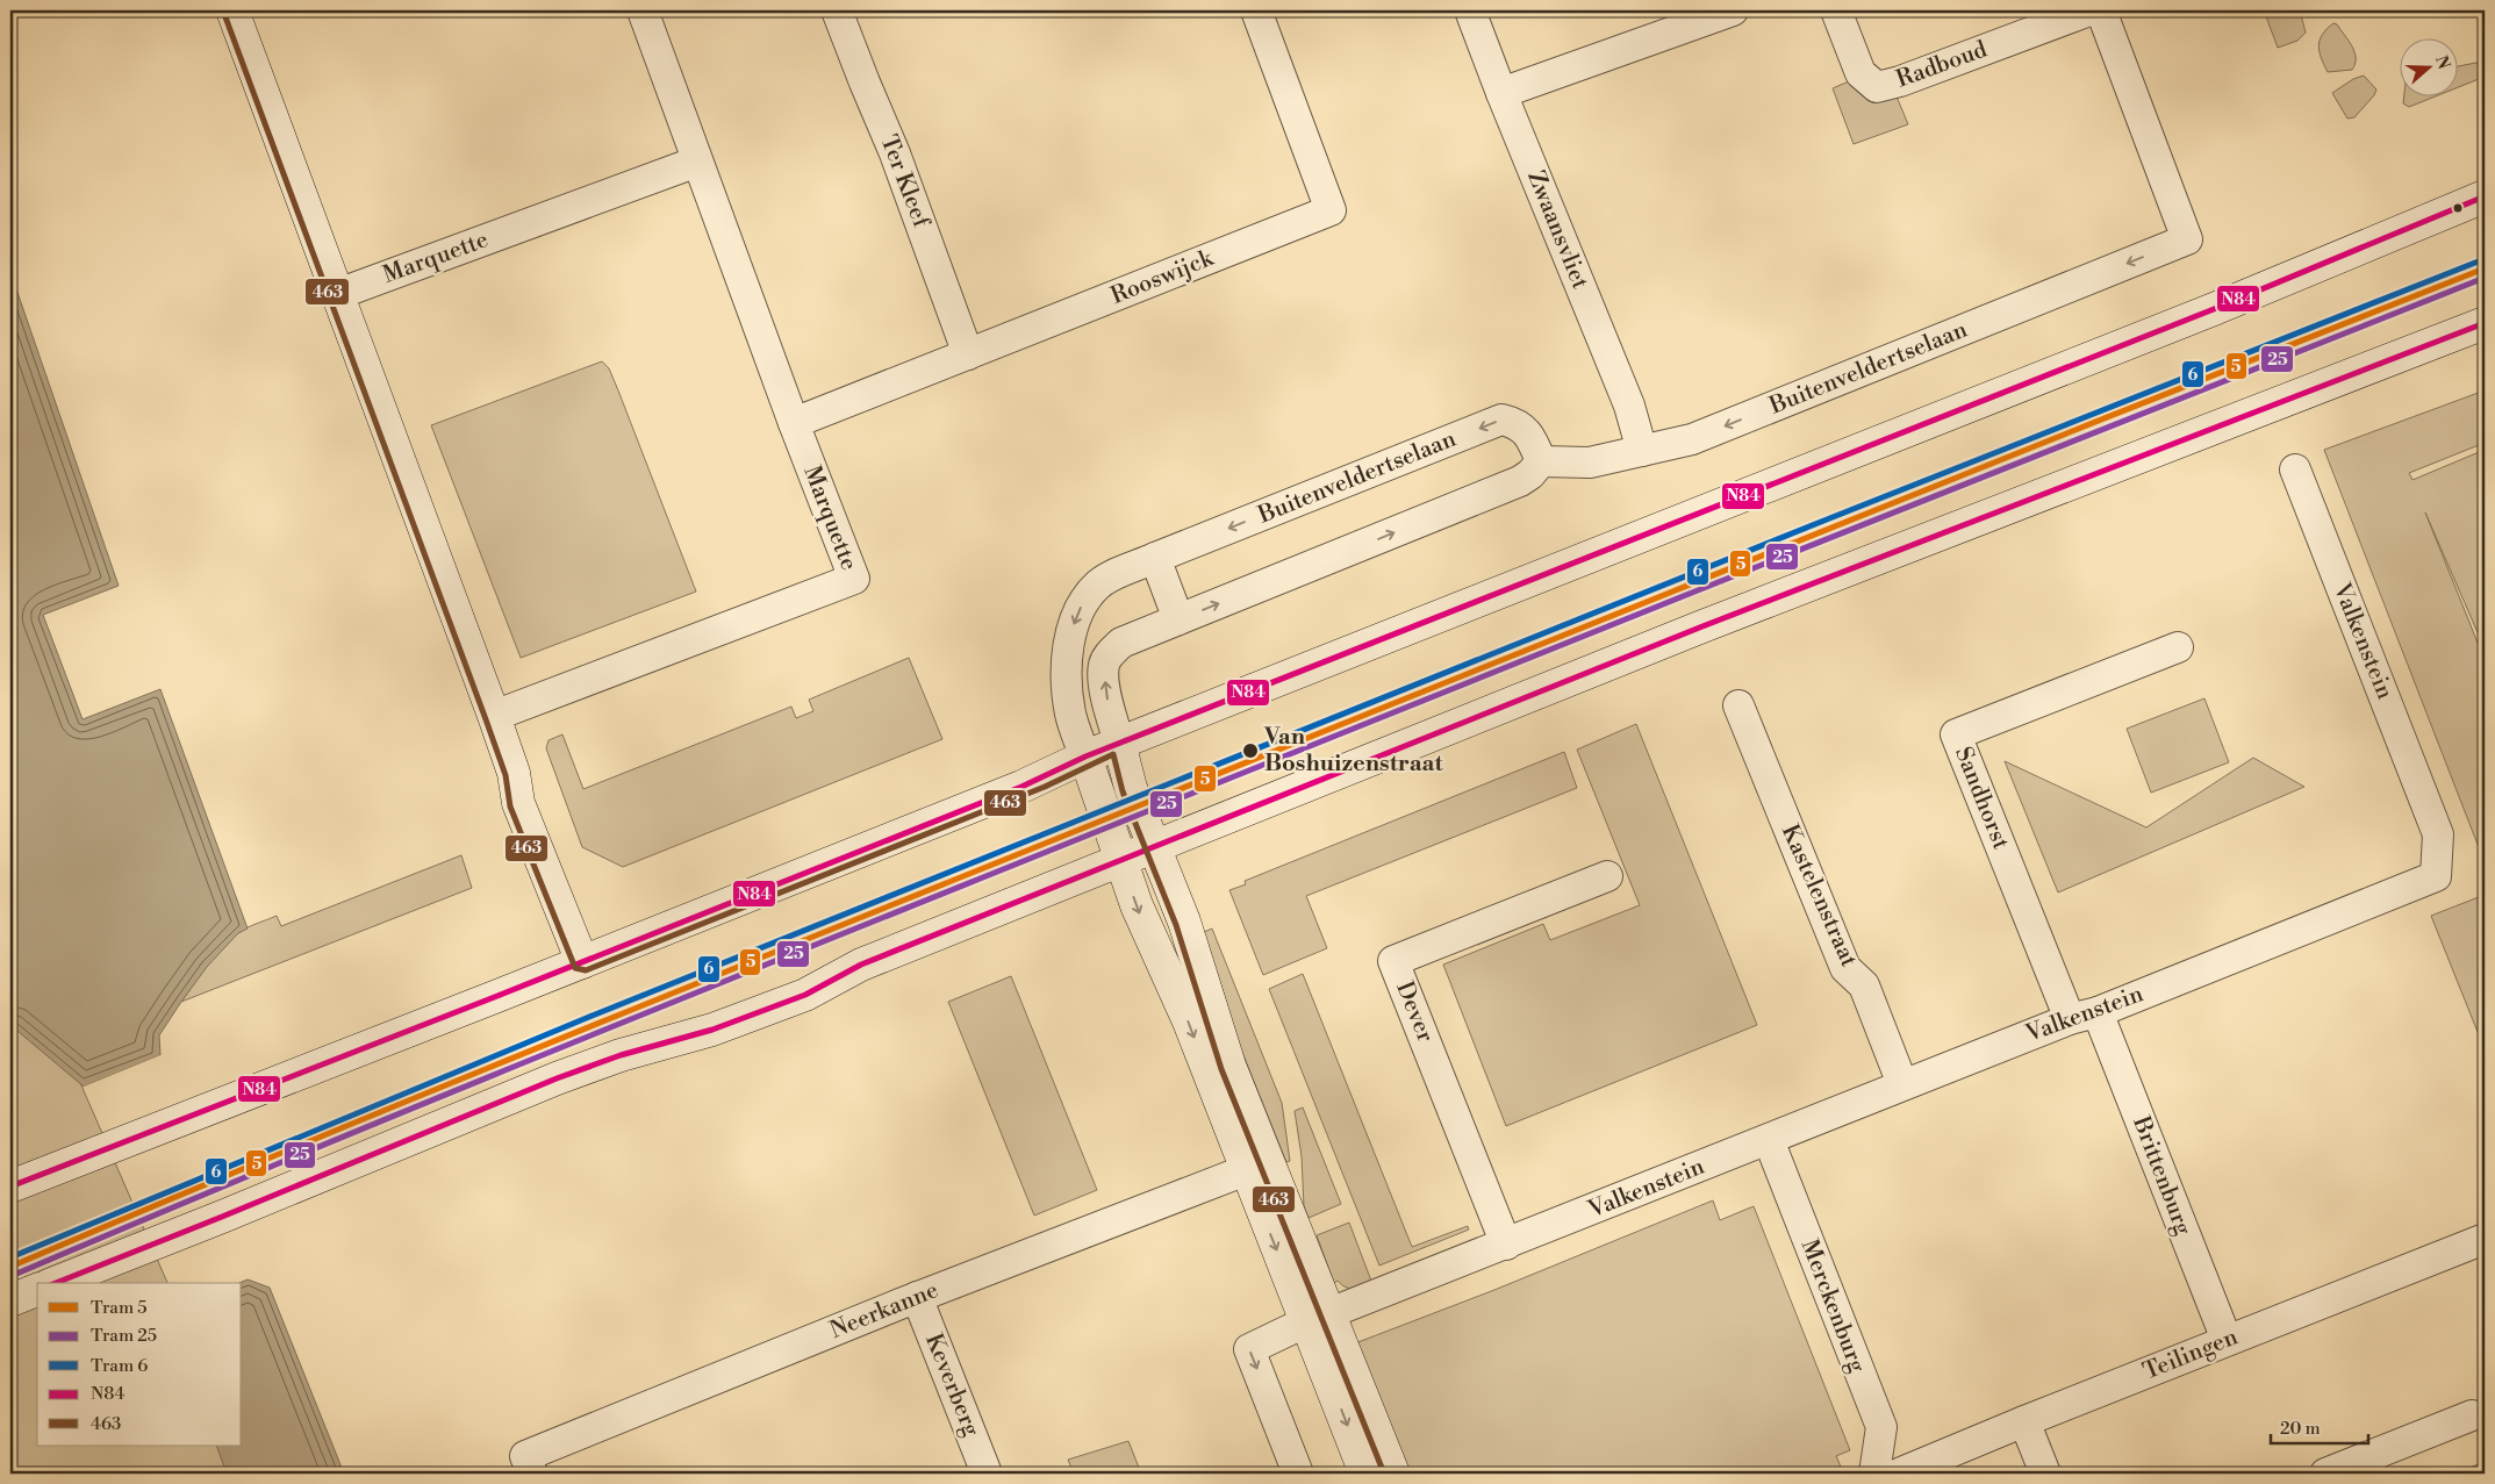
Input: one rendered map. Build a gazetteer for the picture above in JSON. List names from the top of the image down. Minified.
{"streets":{"street":["Radboud","Ter Kleef","Zwaansvliet","Marquette","Rooswijck","Buitenveldertselaan","Valkenstein","Sandhorst","Kastelenstraat","Dever","Brittenburg","Merckenburg","Neerkanne","Teilingen","Keverberg"]},"crossings":[["Ter Kleef","Rooswijck"],["Zwaansvliet","Buitenveldertselaan"],["Marquette","Rooswijck"],["Valkenstein","Sandhorst"],["Valkenstein","Kastelenstraat"],["Valkenstein","Dever"],["Valkenstein","Brittenburg"],["Valkenstein","Merckenburg"],["Sandhorst","Brittenburg"],["Brittenburg","Teilingen"],["Neerkanne","Keverberg"]],"places":["Van Boshuizenstraat"],"lines":["transit line 463","transit line N84","tram line 6","tram line 5","tram line 25"],"legend":["Tram 5","Tram 25","Tram 6","N84","463"],"scale_bar":"20 m","north":"right"}
